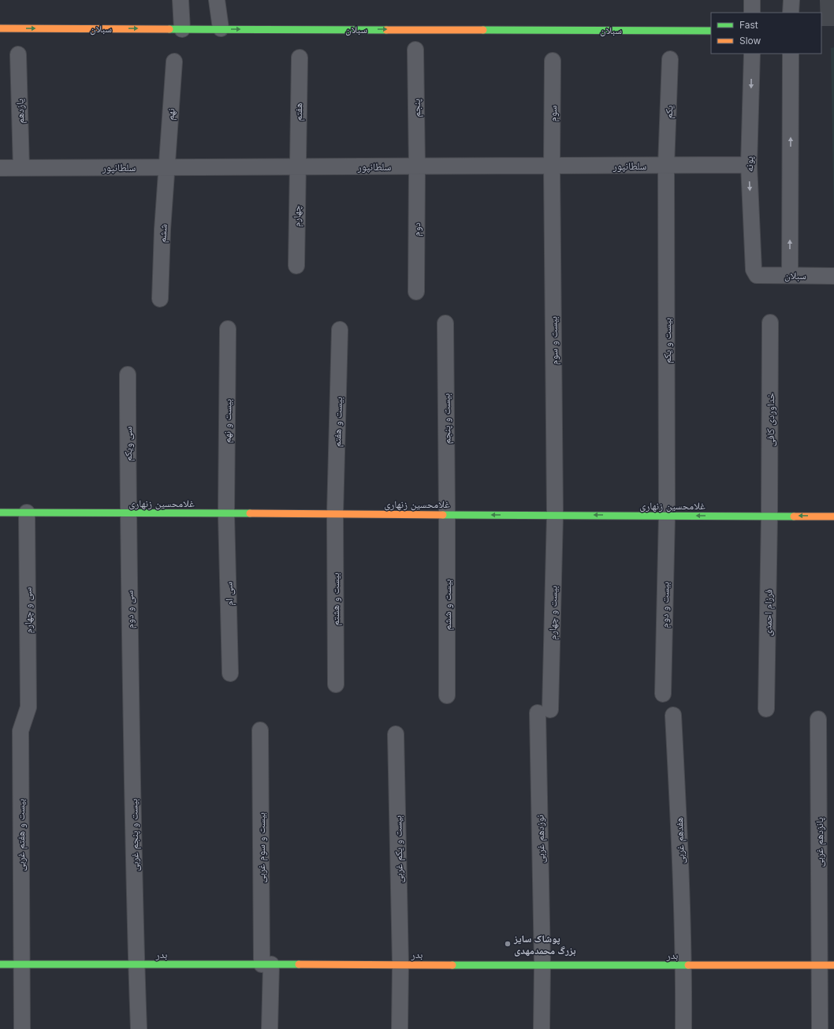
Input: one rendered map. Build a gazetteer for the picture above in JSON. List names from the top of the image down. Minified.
{"streets":{"street":["سبلان","پنجم","یازدهم","هفتم","یکم","سوم","نهم","پونه","سلطانپور","چهارم","دوم","ششم","بیست و سوم","بیست و یکم","بیست و پنجم","خداوردی کافی","بیست و نهم","بیست و هفتم","سی ویکم","غلامحسین زنهاری","سی ام","بیست و هشتم","بیست و ششم","بیست و دوم","سی و دوم","سی و چهارم","بیست و چهارم","فرزام احمدی","بیست و هفتم غربی","بیست و پنجم غربی","نوزدهم غربی","هفدهم غربی","پانزدهم غربی","بیست و سوم غربی","بیست و یکم غربی","بدر"]},"crossings":[["سبلان","پونه"],["پنجم","سلطانپور"],["پنجم","دوم"],["یازدهم","سلطانپور"],["هفتم","سلطانپور"],["هفتم","چهارم"],["یکم","سلطانپور"],["یکم","بیست و یکم"],["سوم","سلطانپور"],["سوم","بیست و سوم"],["نهم","سلطانپور"],["نهم","ششم"],["پونه","سلطانپور"],["سلطانپور","چهارم"],["سلطانپور","دوم"],["سلطانپور","ششم"],["سلطانپور","بیست و سوم"],["سلطانپور","بیست و یکم"],["بیست و سوم","غلامحسین زنهاری"],["بیست و سوم","بیست و چهارم"],["بیست و یکم","غلامحسین زنهاری"],["بیست و یکم","بیست و دوم"],["بیست و پنجم","غلامحسین زنهاری"],["بیست و پنجم","بیست و ششم"],["خداوردی کافی","غلامحسین زنهاری"],["خداوردی کافی","فرزام احمدی"],["بیست و نهم","غلامحسین زنهاری"],["بیست و نهم","سی ام"],["بیست و هفتم","غلامحسین زنهاری"],["بیست و هفتم","بیست و هشتم"],["سی ویکم","غلامحسین زنهاری"],["سی ویکم","سی و دوم"],["غلامحسین زنهاری","سی ام"],["غلامحسین زنهاری","بیست و هشتم"],["غلامحسین زنهاری","بیست و ششم"],["غلامحسین زنهاری","بیست و دوم"],["غلامحسین زنهاری","سی و دوم"],["غلامحسین زنهاری","سی و چهارم"],["غلامحسین زنهاری","بیست و چهارم"],["غلامحسین زنهاری","فرزام احمدی"],["سی و دوم","بیست و پنجم غربی"],["سی و چهارم","بیست و هفتم غربی"],["بیست و چهارم","نوزدهم غربی"],["بیست و هفتم غربی","بدر"],["بیست و پنجم غربی","بدر"],["نوزدهم غربی","بدر"],["هفدهم غربی","بدر"],["پانزدهم غربی","بدر"],["بیست و سوم غربی","بدر"],["بیست و یکم غربی","بدر"]],"one_way":["سبلان","غلامحسین زنهاری"],"places":["پوشاک سایز بزرگ محمدمهدی"],"legend":["Fast","Slow"]}
